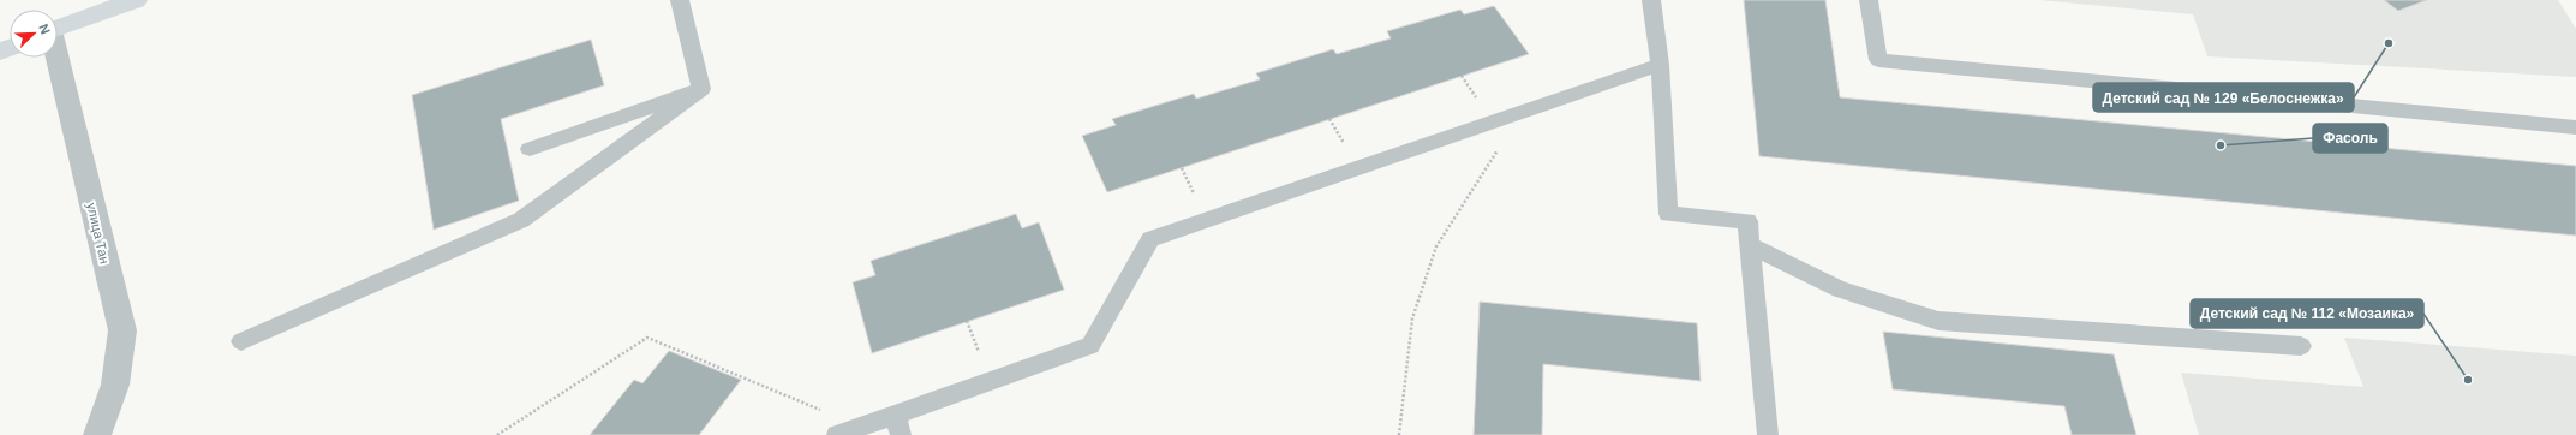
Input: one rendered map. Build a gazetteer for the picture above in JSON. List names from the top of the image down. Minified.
{"streets":{"street":["улица Тан"]},"places":["Детский сад № 129 «Белоснежка»","Фасоль","Детский сад № 112 «Мозаика»"],"north":"top right"}
